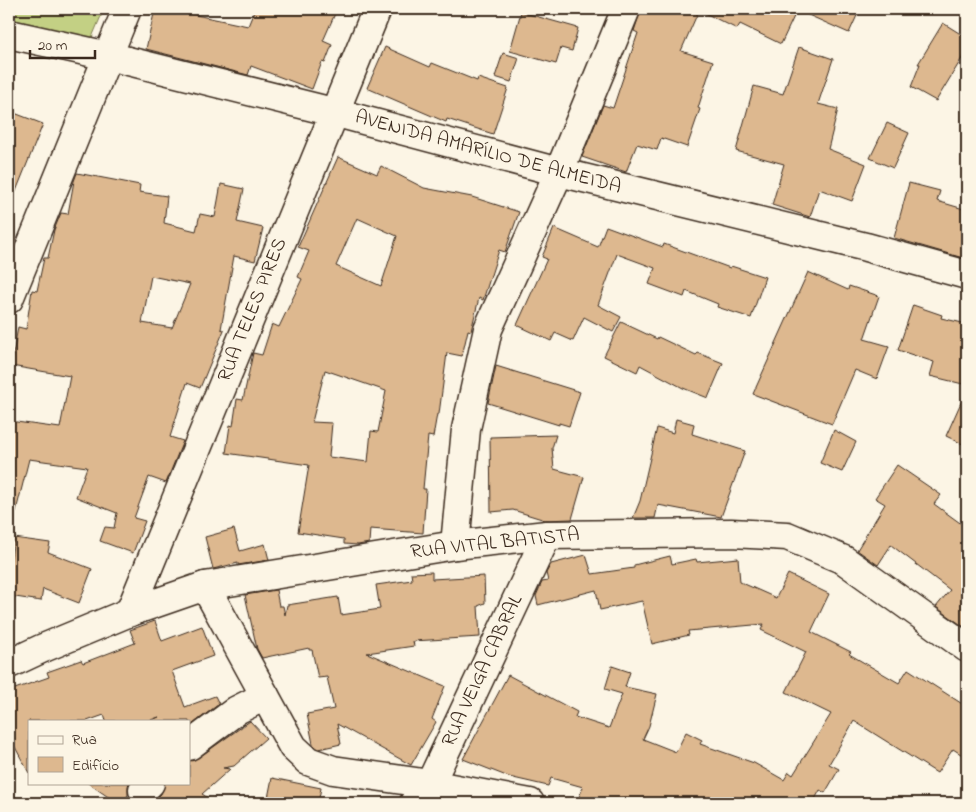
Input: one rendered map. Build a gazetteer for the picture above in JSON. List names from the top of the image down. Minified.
{"streets":{"street":["AVENIDA AMARÍLIO DE ALMEIDA","RUA TELES PIRES","RUA VITAL BATISTA","RUA VEIGA CABRAL"]},"crossings":[["AVENIDA AMARÍLIO DE ALMEIDA","RUA TELES PIRES"],["RUA TELES PIRES","RUA VITAL BATISTA"],["RUA VITAL BATISTA","RUA VEIGA CABRAL"]],"legend":["Rua","Edifício"],"scale_bar":"20 m"}
